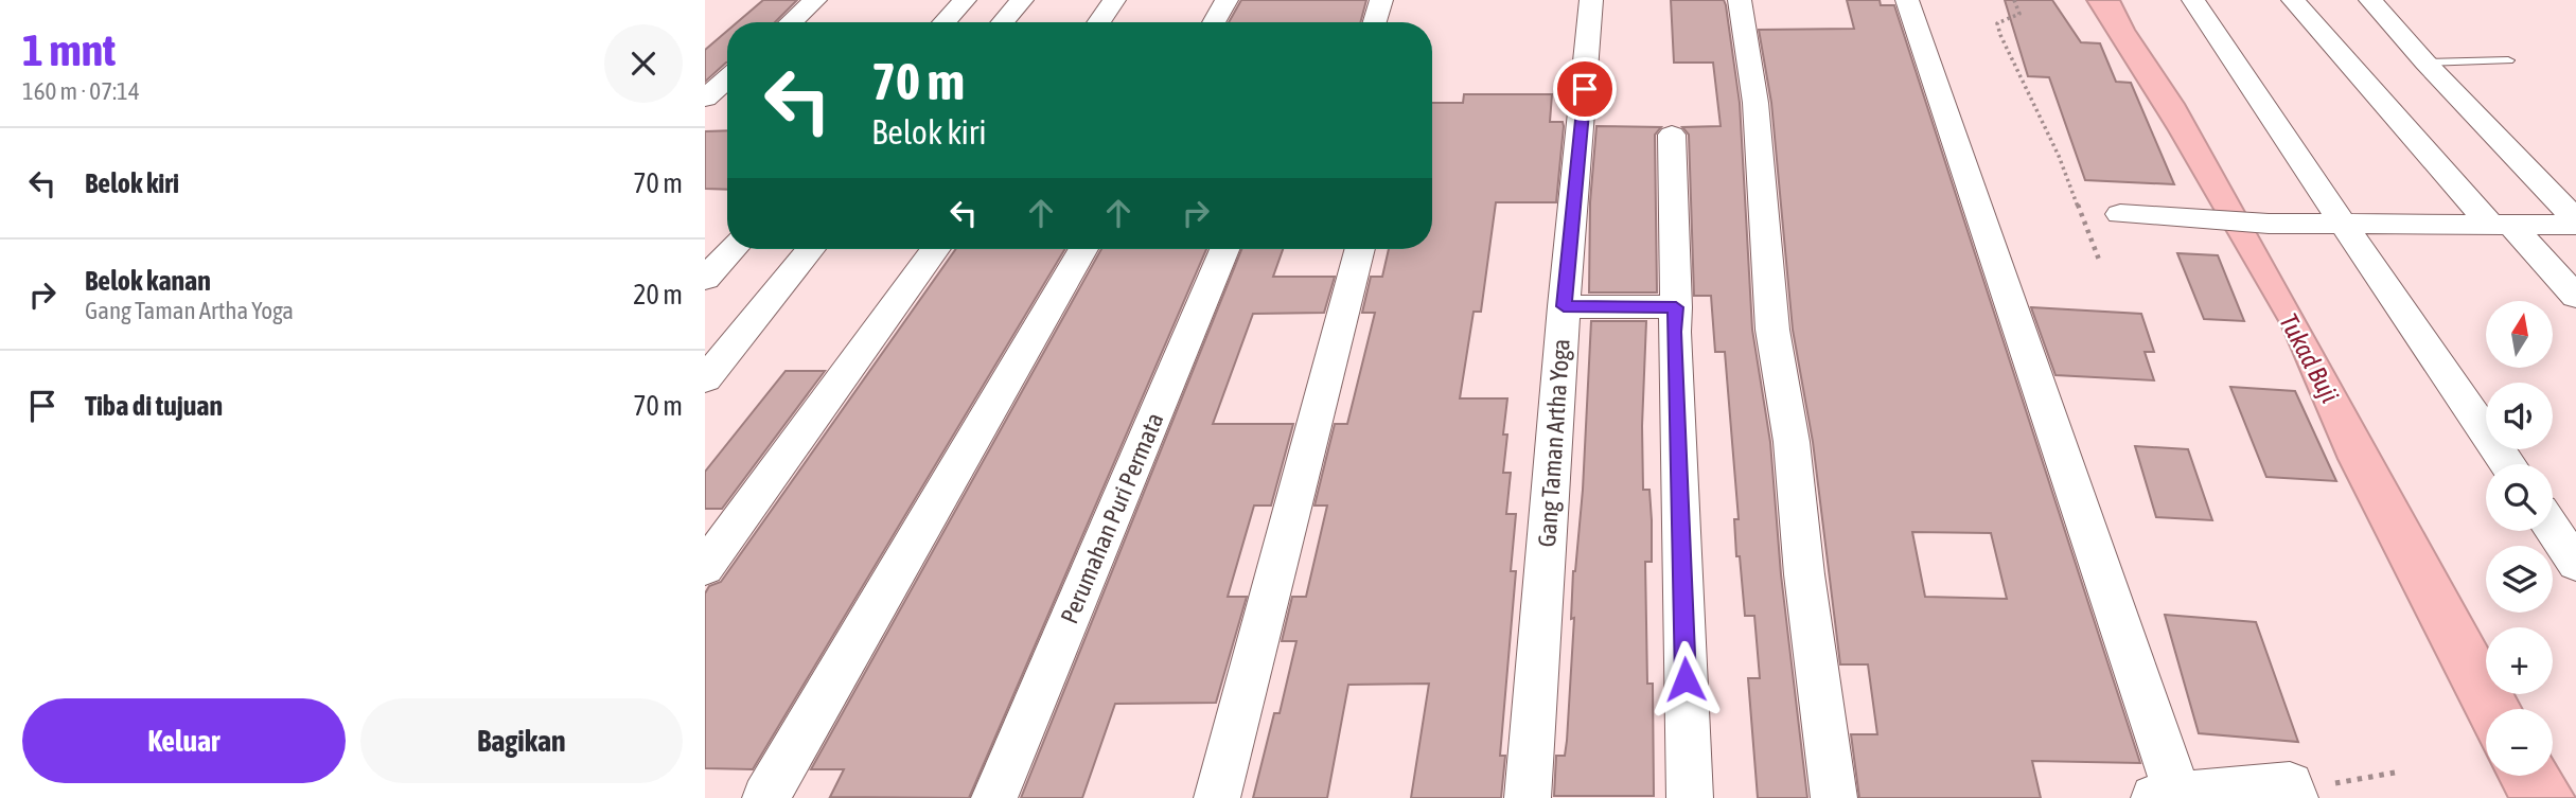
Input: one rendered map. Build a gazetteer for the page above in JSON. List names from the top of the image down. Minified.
{"streets":{"street":["Gang Taman Artha Yoga","Perumahan Puri Permata"]},"water":["Tukad Buji"],"north":"top","page":{"heading":["1 mnt","160 m · 07:14"],"turn":["70 m","Belok kiri"],"list":[{"name":"Belok kiri","value":"70 m"},{"name":"Belok kanan","note":"Gang Taman Artha Yoga","value":"20 m"},{"name":"Tiba di tujuan","value":"70 m"}],"map_buttons":["+","−"],"buttons":["Keluar","Bagikan"]}}
